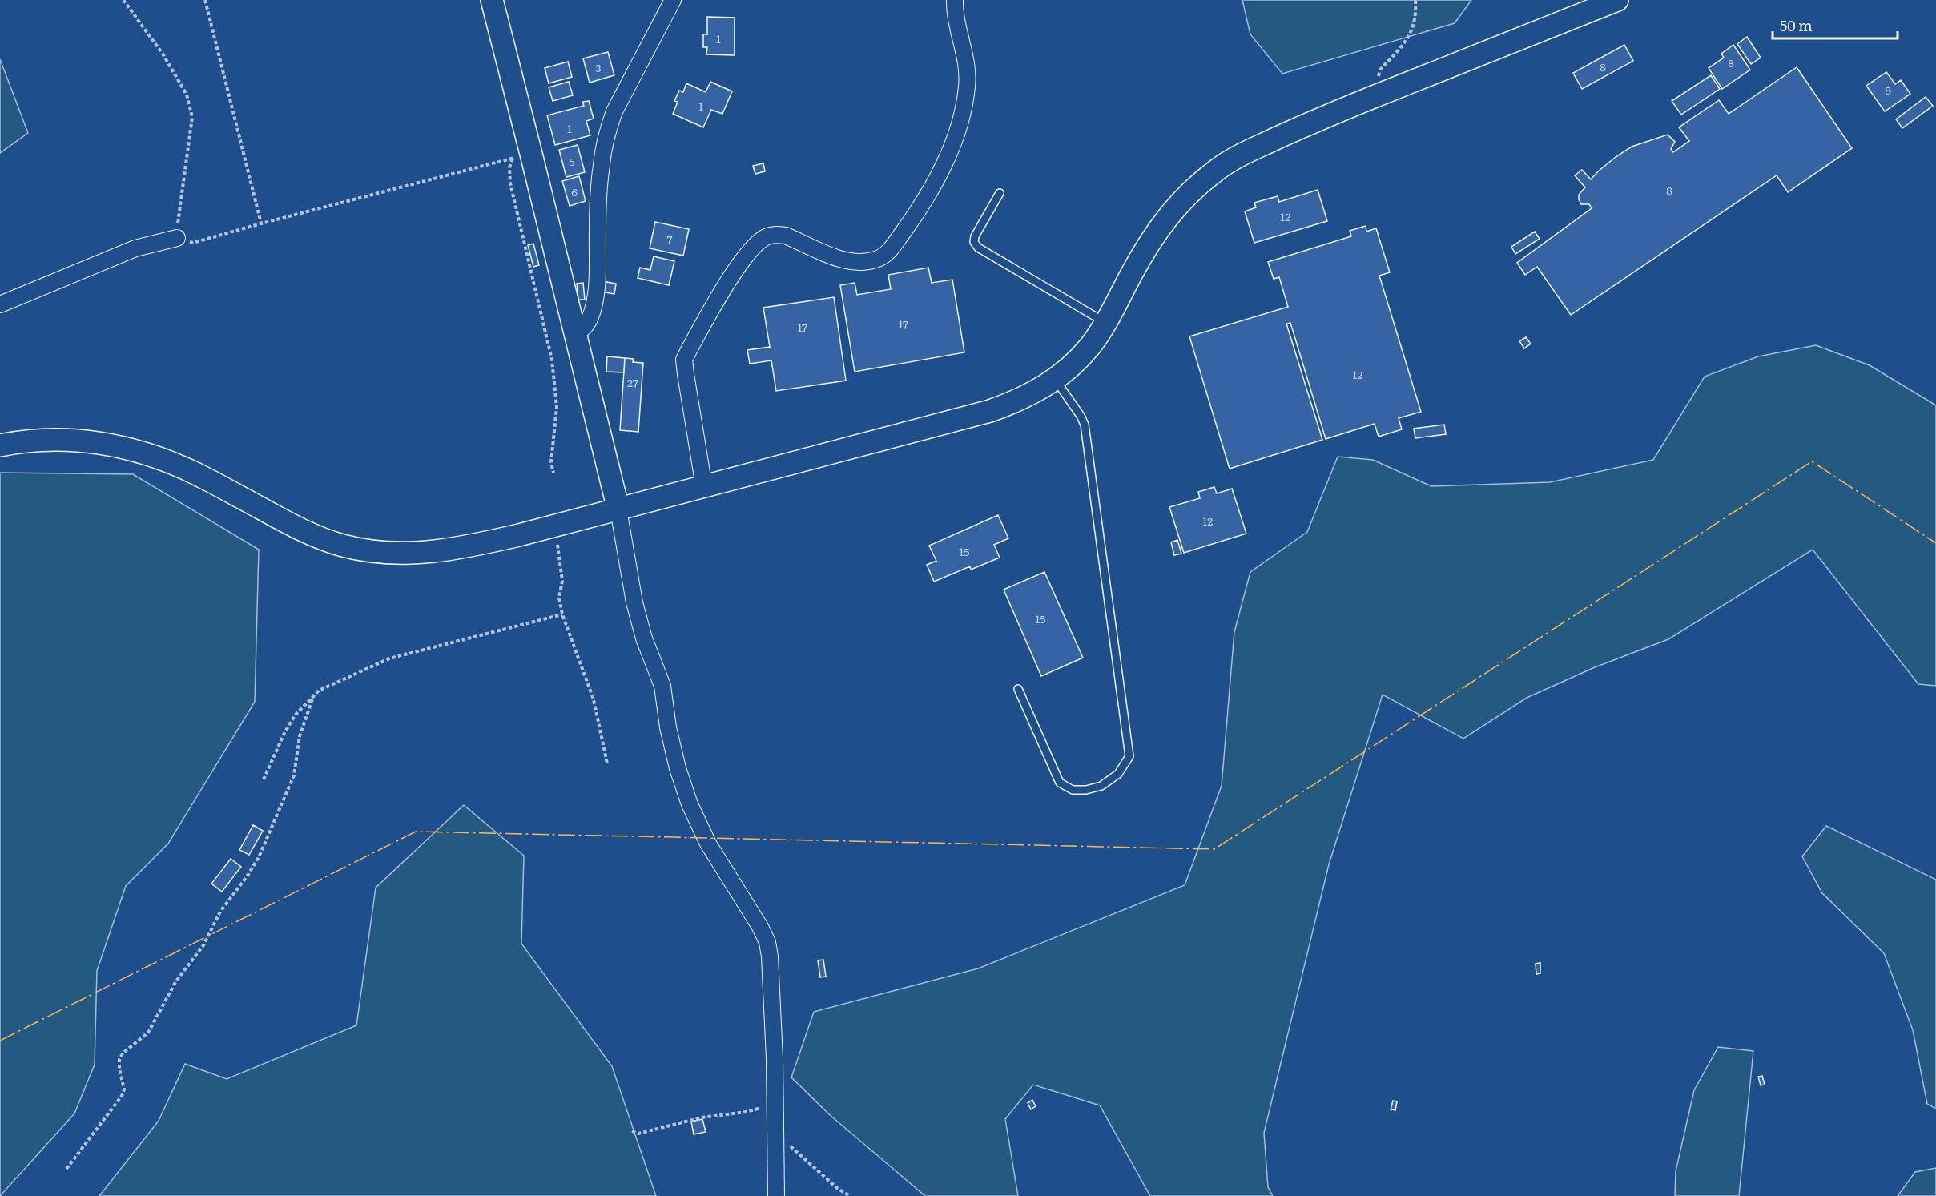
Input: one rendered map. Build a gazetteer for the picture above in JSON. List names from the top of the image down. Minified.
{"house_numbers":["1","8","8","3","8","1","1","5","8","6","12","7","17","17","12","27","12","15","15"],"scale_bar":"50 m"}
